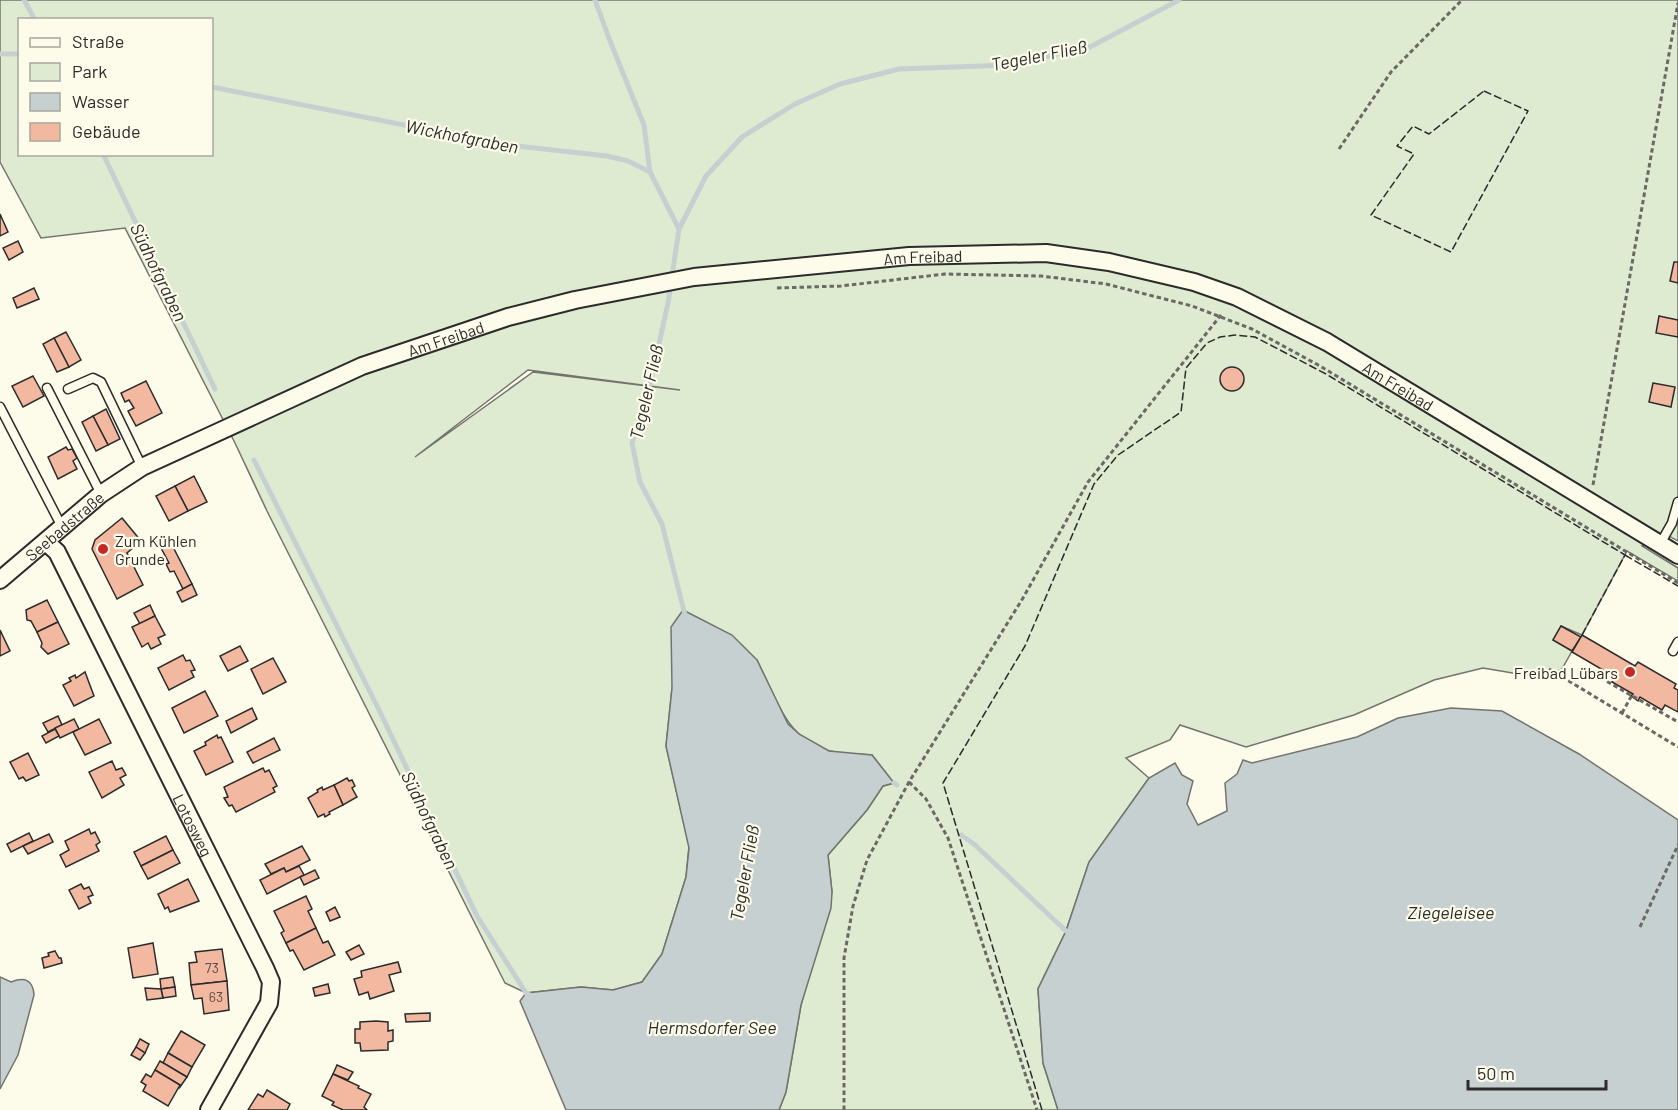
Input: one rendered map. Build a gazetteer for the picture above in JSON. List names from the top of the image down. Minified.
{"streets":{"street":["Am Freibad","Seebadstraße","Lotosweg"]},"crossings":[["Am Freibad","Seebadstraße"],["Seebadstraße","Lotosweg"]],"water":["Tegeler Fließ","Wickhofgraben","Südhofgraben","Ziegeleisee","Hermsdorfer See"],"places":["Zum Kühlen Grunde","Freibad Lübars"],"house_numbers":["73","63"],"legend":["Straße","Park","Wasser","Gebäude"],"scale_bar":"50 m"}
